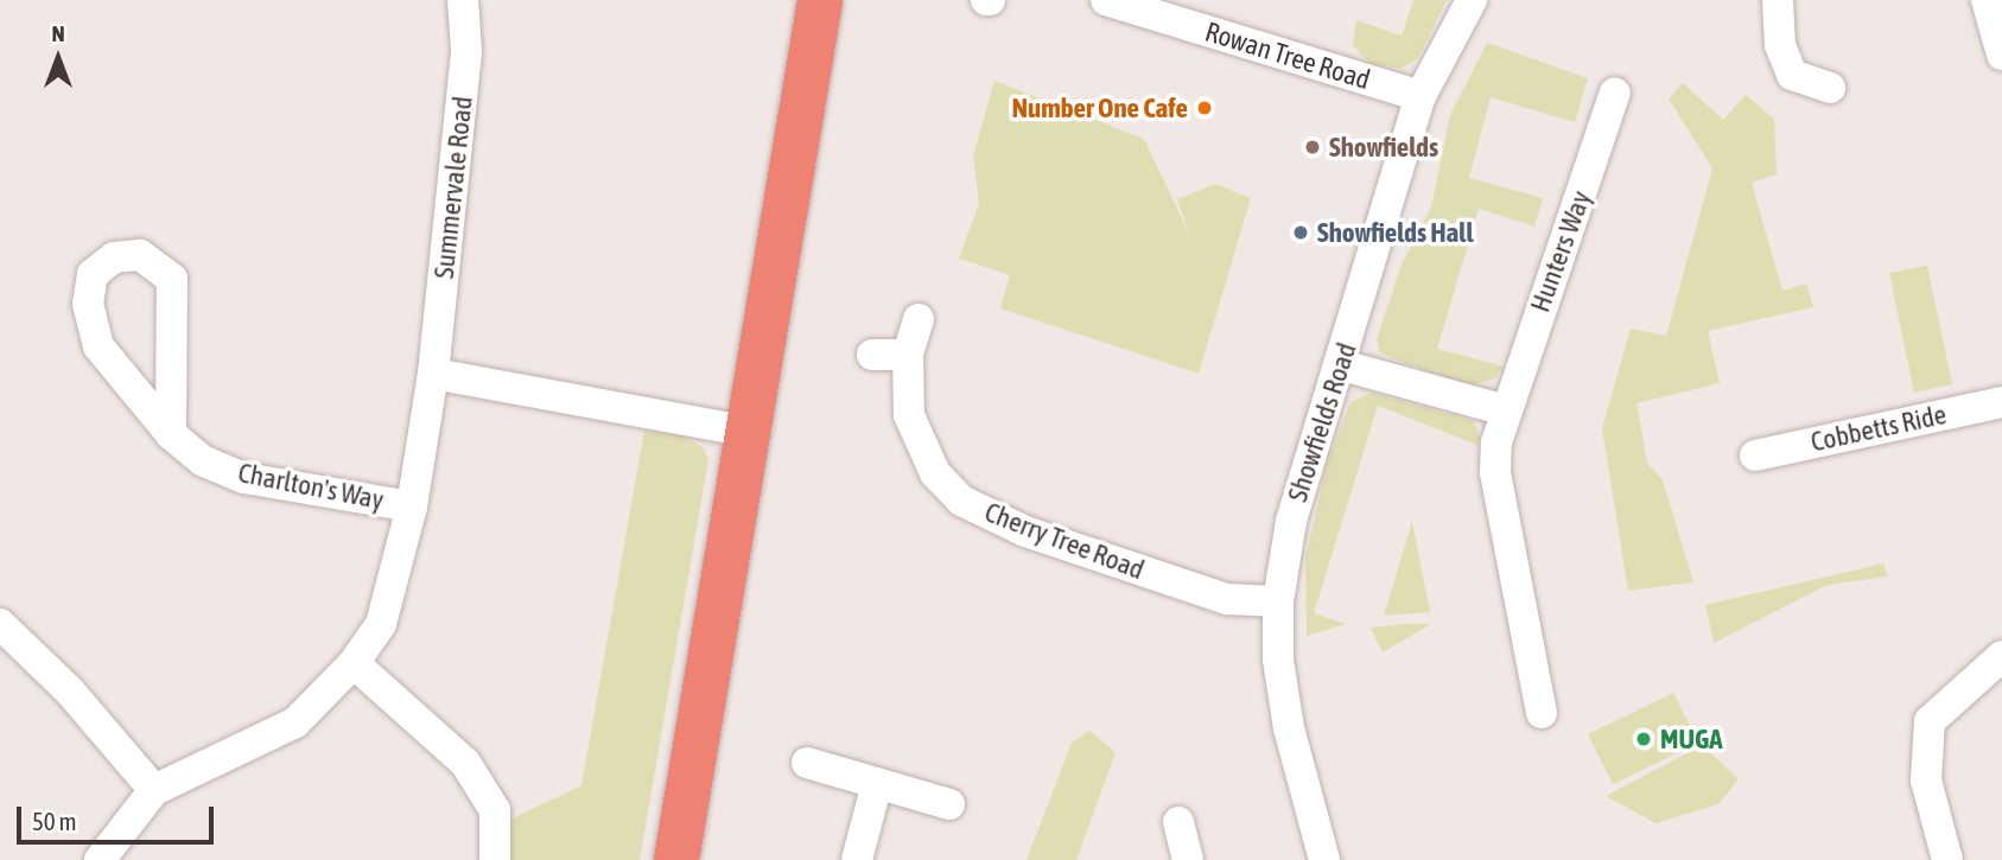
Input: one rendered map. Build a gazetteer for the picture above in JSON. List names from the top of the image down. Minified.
{"streets":{"street":["Rowan Tree Road","Summervale Road","Hunters Way","Showfields Road","Cobbetts Ride","Charlton's Way","Cherry Tree Road"]},"crossings":[["Rowan Tree Road","Showfields Road"],["Summervale Road","Charlton's Way"],["Showfields Road","Cherry Tree Road"]],"places":["Number One Cafe","Showfields","Showfields Hall","MUGA"],"scale_bar":"50 m","north":"top"}
